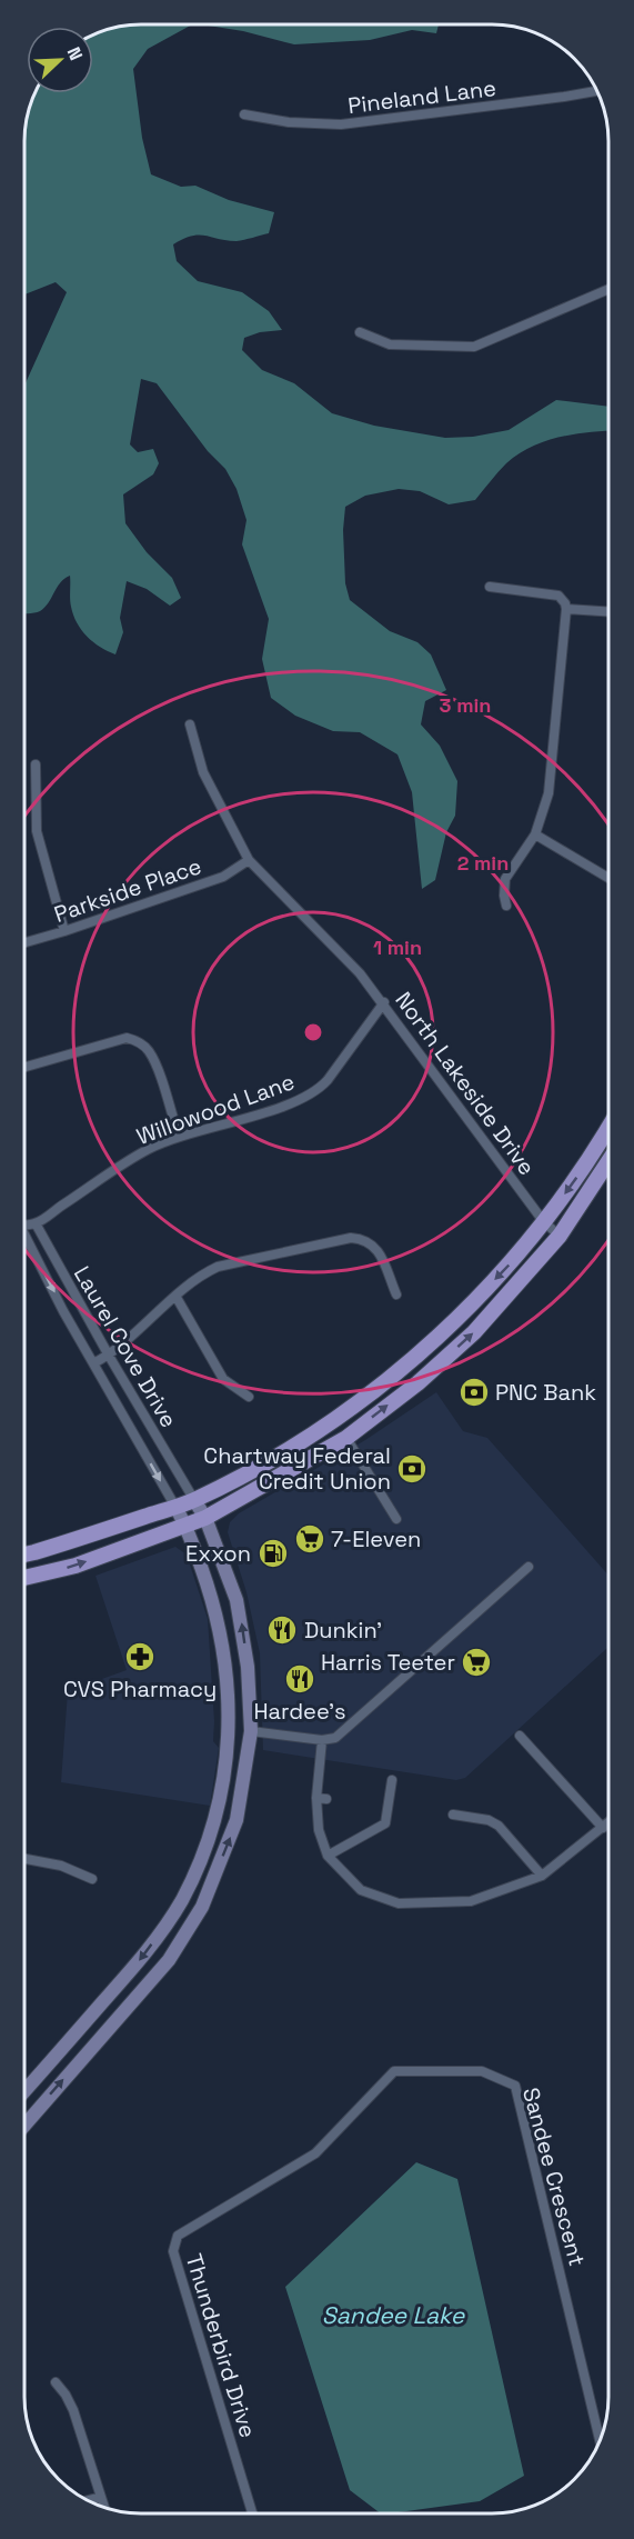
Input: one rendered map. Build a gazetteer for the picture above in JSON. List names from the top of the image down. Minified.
{"streets":{"street":["Pineland Lane","Parkside Place","North Lakeside Drive","Willowood Lane","Laurel Cove Drive","Sandee Crescent","Thunderbird Drive"]},"crossings":[["Parkside Place","North Lakeside Drive"],["North Lakeside Drive","Willowood Lane"],["Willowood Lane","Laurel Cove Drive"],["Sandee Crescent","Thunderbird Drive"]],"water":["Sandee Lake"],"places":{"bank":["PNC Bank","Chartway Federal Credit Union"],"supermarket":["7-Eleven","Harris Teeter"],"fuel station":["Exxon"],"restaurant":["Dunkin'","Hardee's"],"pharmacy":["CVS Pharmacy"]},"north":"top right","rings":["3 min","2 min","1 min"]}
